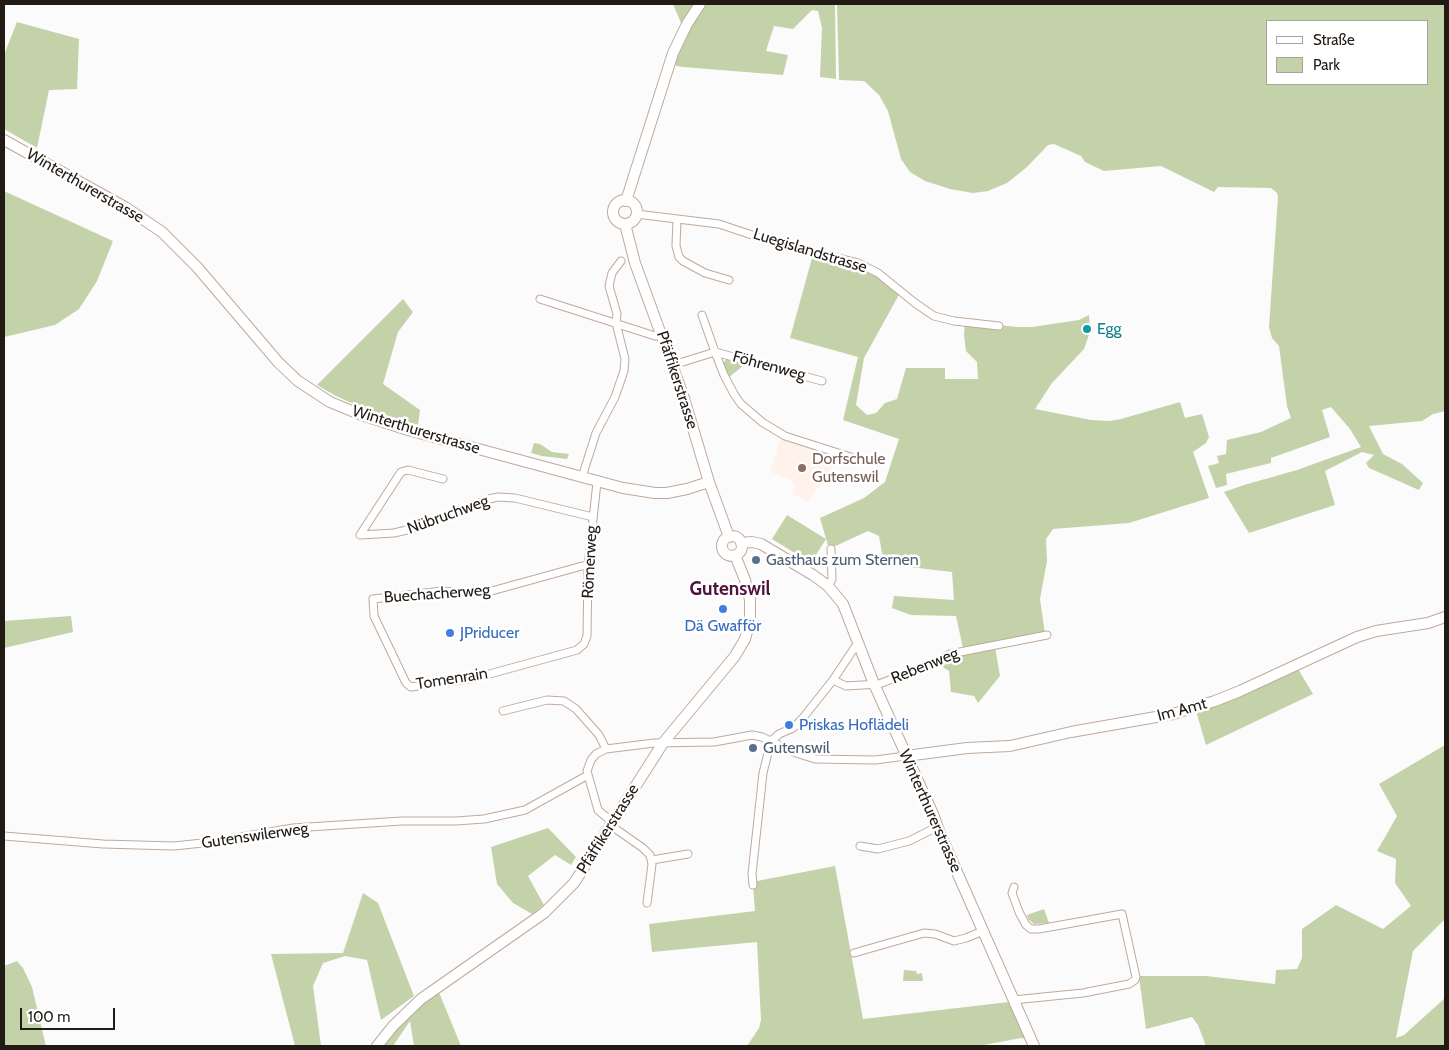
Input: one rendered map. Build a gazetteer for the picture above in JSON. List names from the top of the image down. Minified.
{"streets":{"main road":["Winterthurerstrasse","Pfäffikerstrasse","Im Amt"],"street":["Luegislandstrasse","Föhrenweg","Nübruchweg","Römerweg","Buechacherweg","Rebenweg","Tomenrain","Gutenswilerweg"]},"crossings":[["Winterthurerstrasse","Pfäffikerstrasse"],["Winterthurerstrasse","Römerweg"],["Winterthurerstrasse","Rebenweg"],["Winterthurerstrasse","Im Amt"],["Luegislandstrasse","Pfäffikerstrasse"],["Nübruchweg","Römerweg"],["Römerweg","Buechacherweg"],["Römerweg","Tomenrain"],["Buechacherweg","Tomenrain"]],"districts":["Gutenswil"],"places":["Egg","Dorfschule Gutenswil","Gasthaus zum Sternen","Dä Gwafför","JPriducer","Priskas Hoflädeli","Gutenswil"],"legend":["Straße","Park"],"scale_bar":"100 m"}
